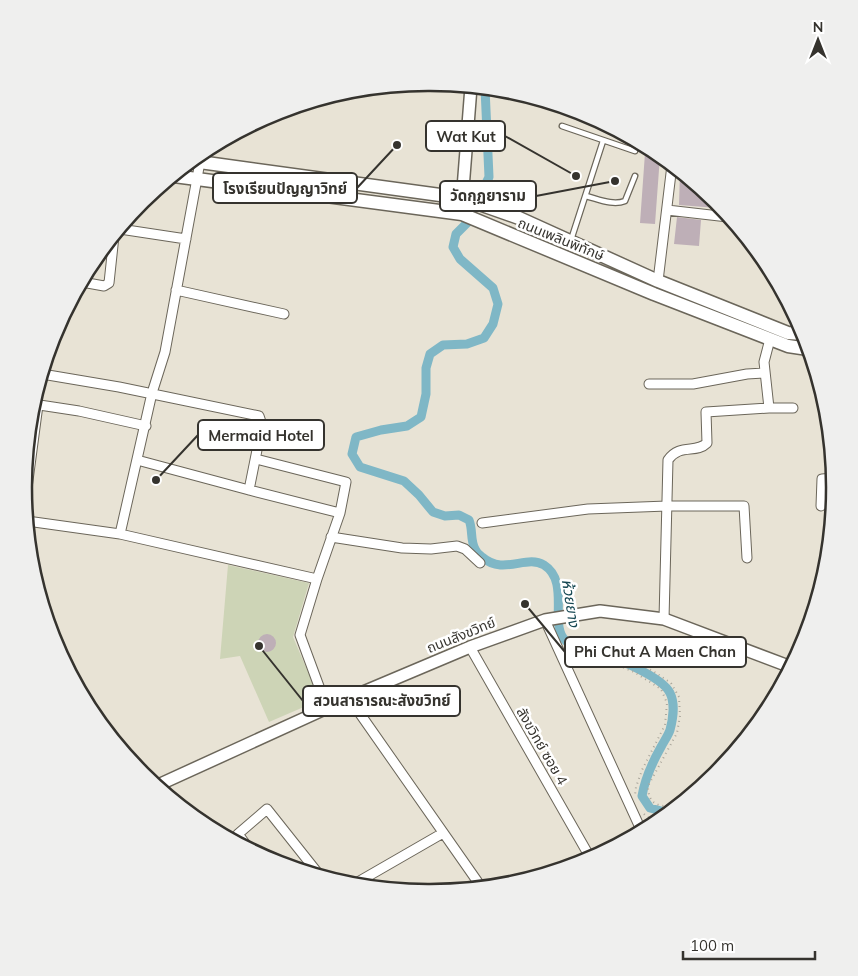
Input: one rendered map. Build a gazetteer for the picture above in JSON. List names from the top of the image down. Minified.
{"streets":{"main road":["ถนนเพลินพิทักษ์"],"street":["ถนนสังขวิทย์","สังขวิทย์ ซอย 4"]},"crossings":[["ถนนสังขวิทย์","สังขวิทย์ ซอย 4"]],"water":["ห้วยยาง"],"places":["โรงเรียนปัญญาวิทย์","Wat Kut","วัดกุฏยาราม","Mermaid Hotel","Phi Chut A Maen Chan","สวนสาธารณะสังขวิทย์"],"scale_bar":"100 m","north":"top"}
